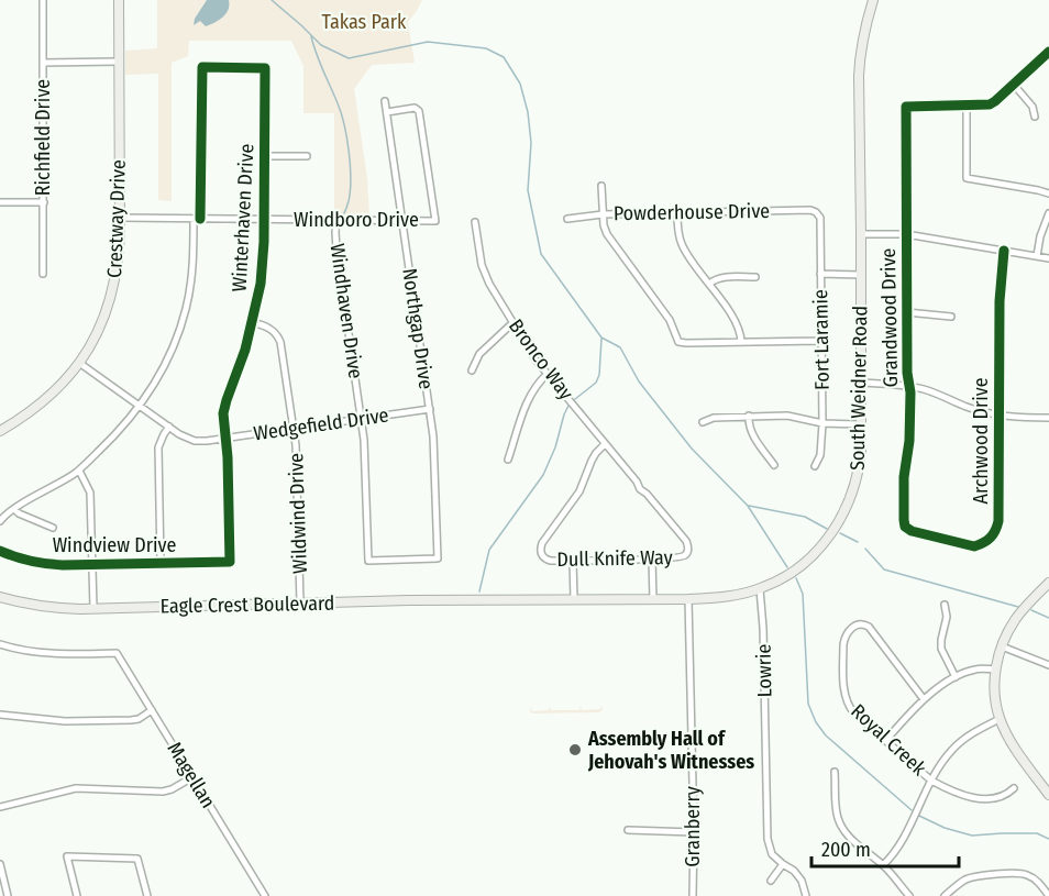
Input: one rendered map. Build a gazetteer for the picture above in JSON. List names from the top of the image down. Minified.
{"streets":{"main road":["Crestway Drive","South Weidner Road","Eagle Crest Boulevard"],"street":["Richfield Drive","Powderhouse Drive","Winterhaven Drive","Windboro Drive","Windhaven Drive","Grandwood Drive","Northgap Drive","Fort Laramie","Bronco Way","Wedgefield Drive","Archwood Drive","Wildwind Drive","Windview Drive","Dull Knife Way","Lowrie","Royal Creek","Magellan","Granberry"]},"crossings":[["Powderhouse Drive","Fort Laramie"],["Winterhaven Drive","Windboro Drive"],["Winterhaven Drive","Wedgefield Drive"],["Winterhaven Drive","Wildwind Drive"],["Winterhaven Drive","Windview Drive"],["Crestway Drive","Windboro Drive"],["Crestway Drive","Wedgefield Drive"],["Windboro Drive","Windhaven Drive"],["Windboro Drive","Northgap Drive"],["Windhaven Drive","Northgap Drive"],["Windhaven Drive","Wedgefield Drive"],["Grandwood Drive","Archwood Drive"],["Northgap Drive","Wedgefield Drive"],["Bronco Way","Dull Knife Way"],["South Weidner Road","Eagle Crest Boulevard"],["South Weidner Road","Lowrie"],["South Weidner Road","Granberry"],["Wedgefield Drive","Wildwind Drive"],["Wildwind Drive","Eagle Crest Boulevard"]],"parks":["Takas Park"],"places":["Assembly Hall of Jehovah's Witnesses"],"scale_bar":"200 m"}
